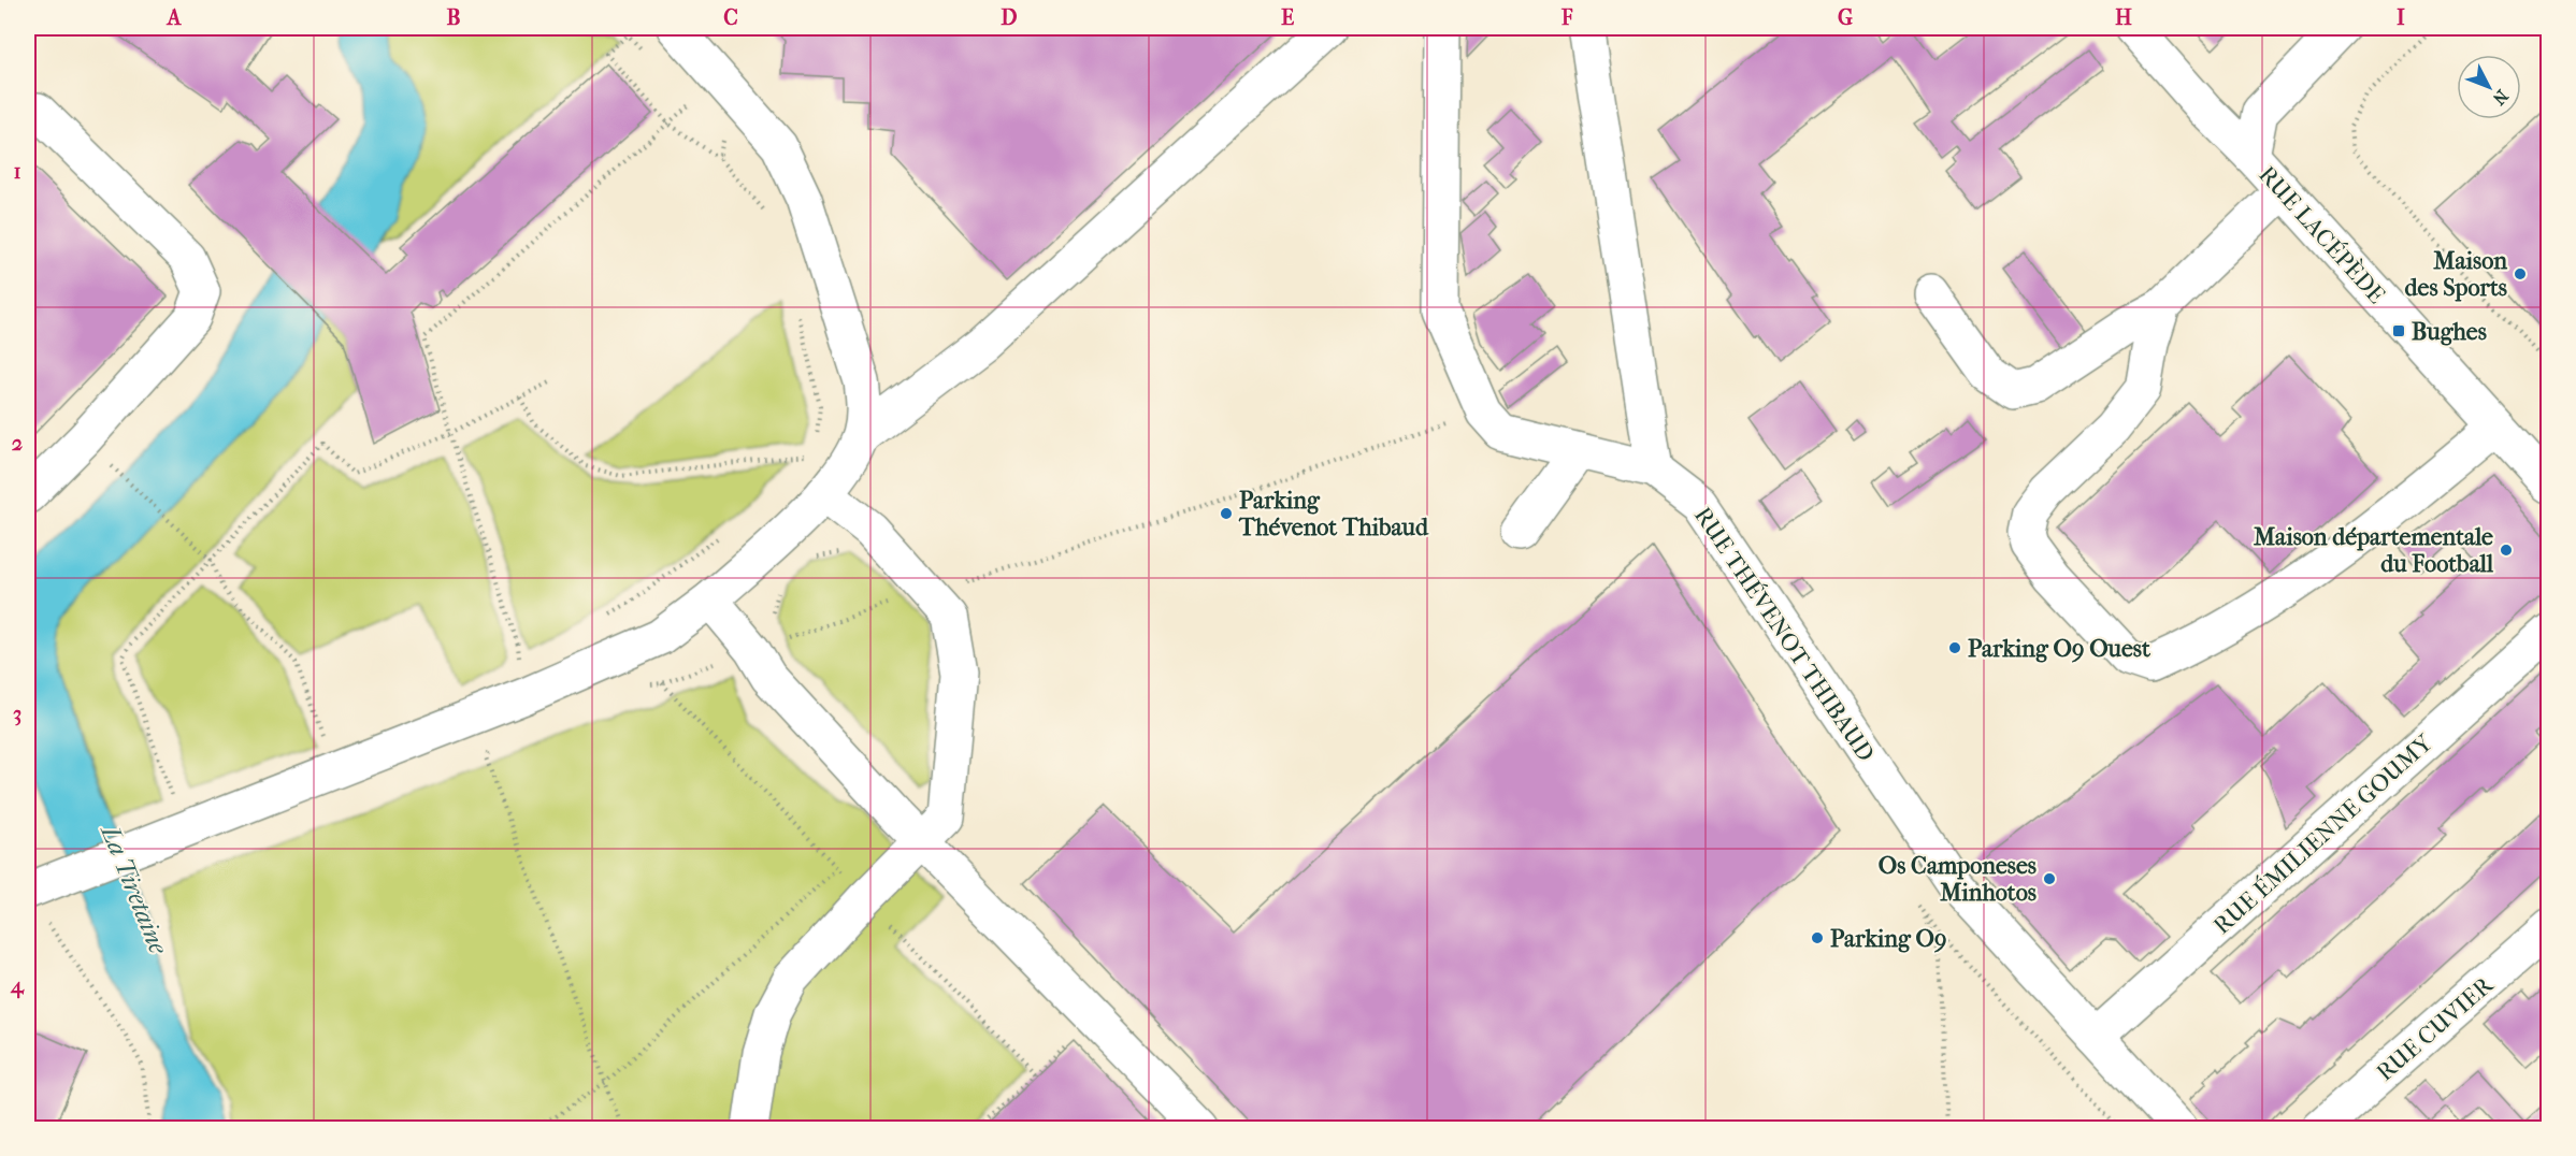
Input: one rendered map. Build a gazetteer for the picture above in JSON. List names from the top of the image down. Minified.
{"streets":{"street":["RUE LACÉPÈDE","RUE THÉVENOT THIBAUD","RUE ÉMILIENNE GOUMY","RUE CUVIER"]},"crossings":[["RUE THÉVENOT THIBAUD","RUE ÉMILIENNE GOUMY"]],"water":["La Tiretaine"],"places":{"other":["Maison des Sports","Parking Thévenot Thibaud","Maison départementale du Football","Parking O9 Ouest","Os Camponeses Minhotos","Parking O9"],"transit":["Bughes"]},"north":"bottom right","grid":{"columns":["A","B","C","D","E","F","G","H","I"],"rows":["1","2","3","4"]}}
